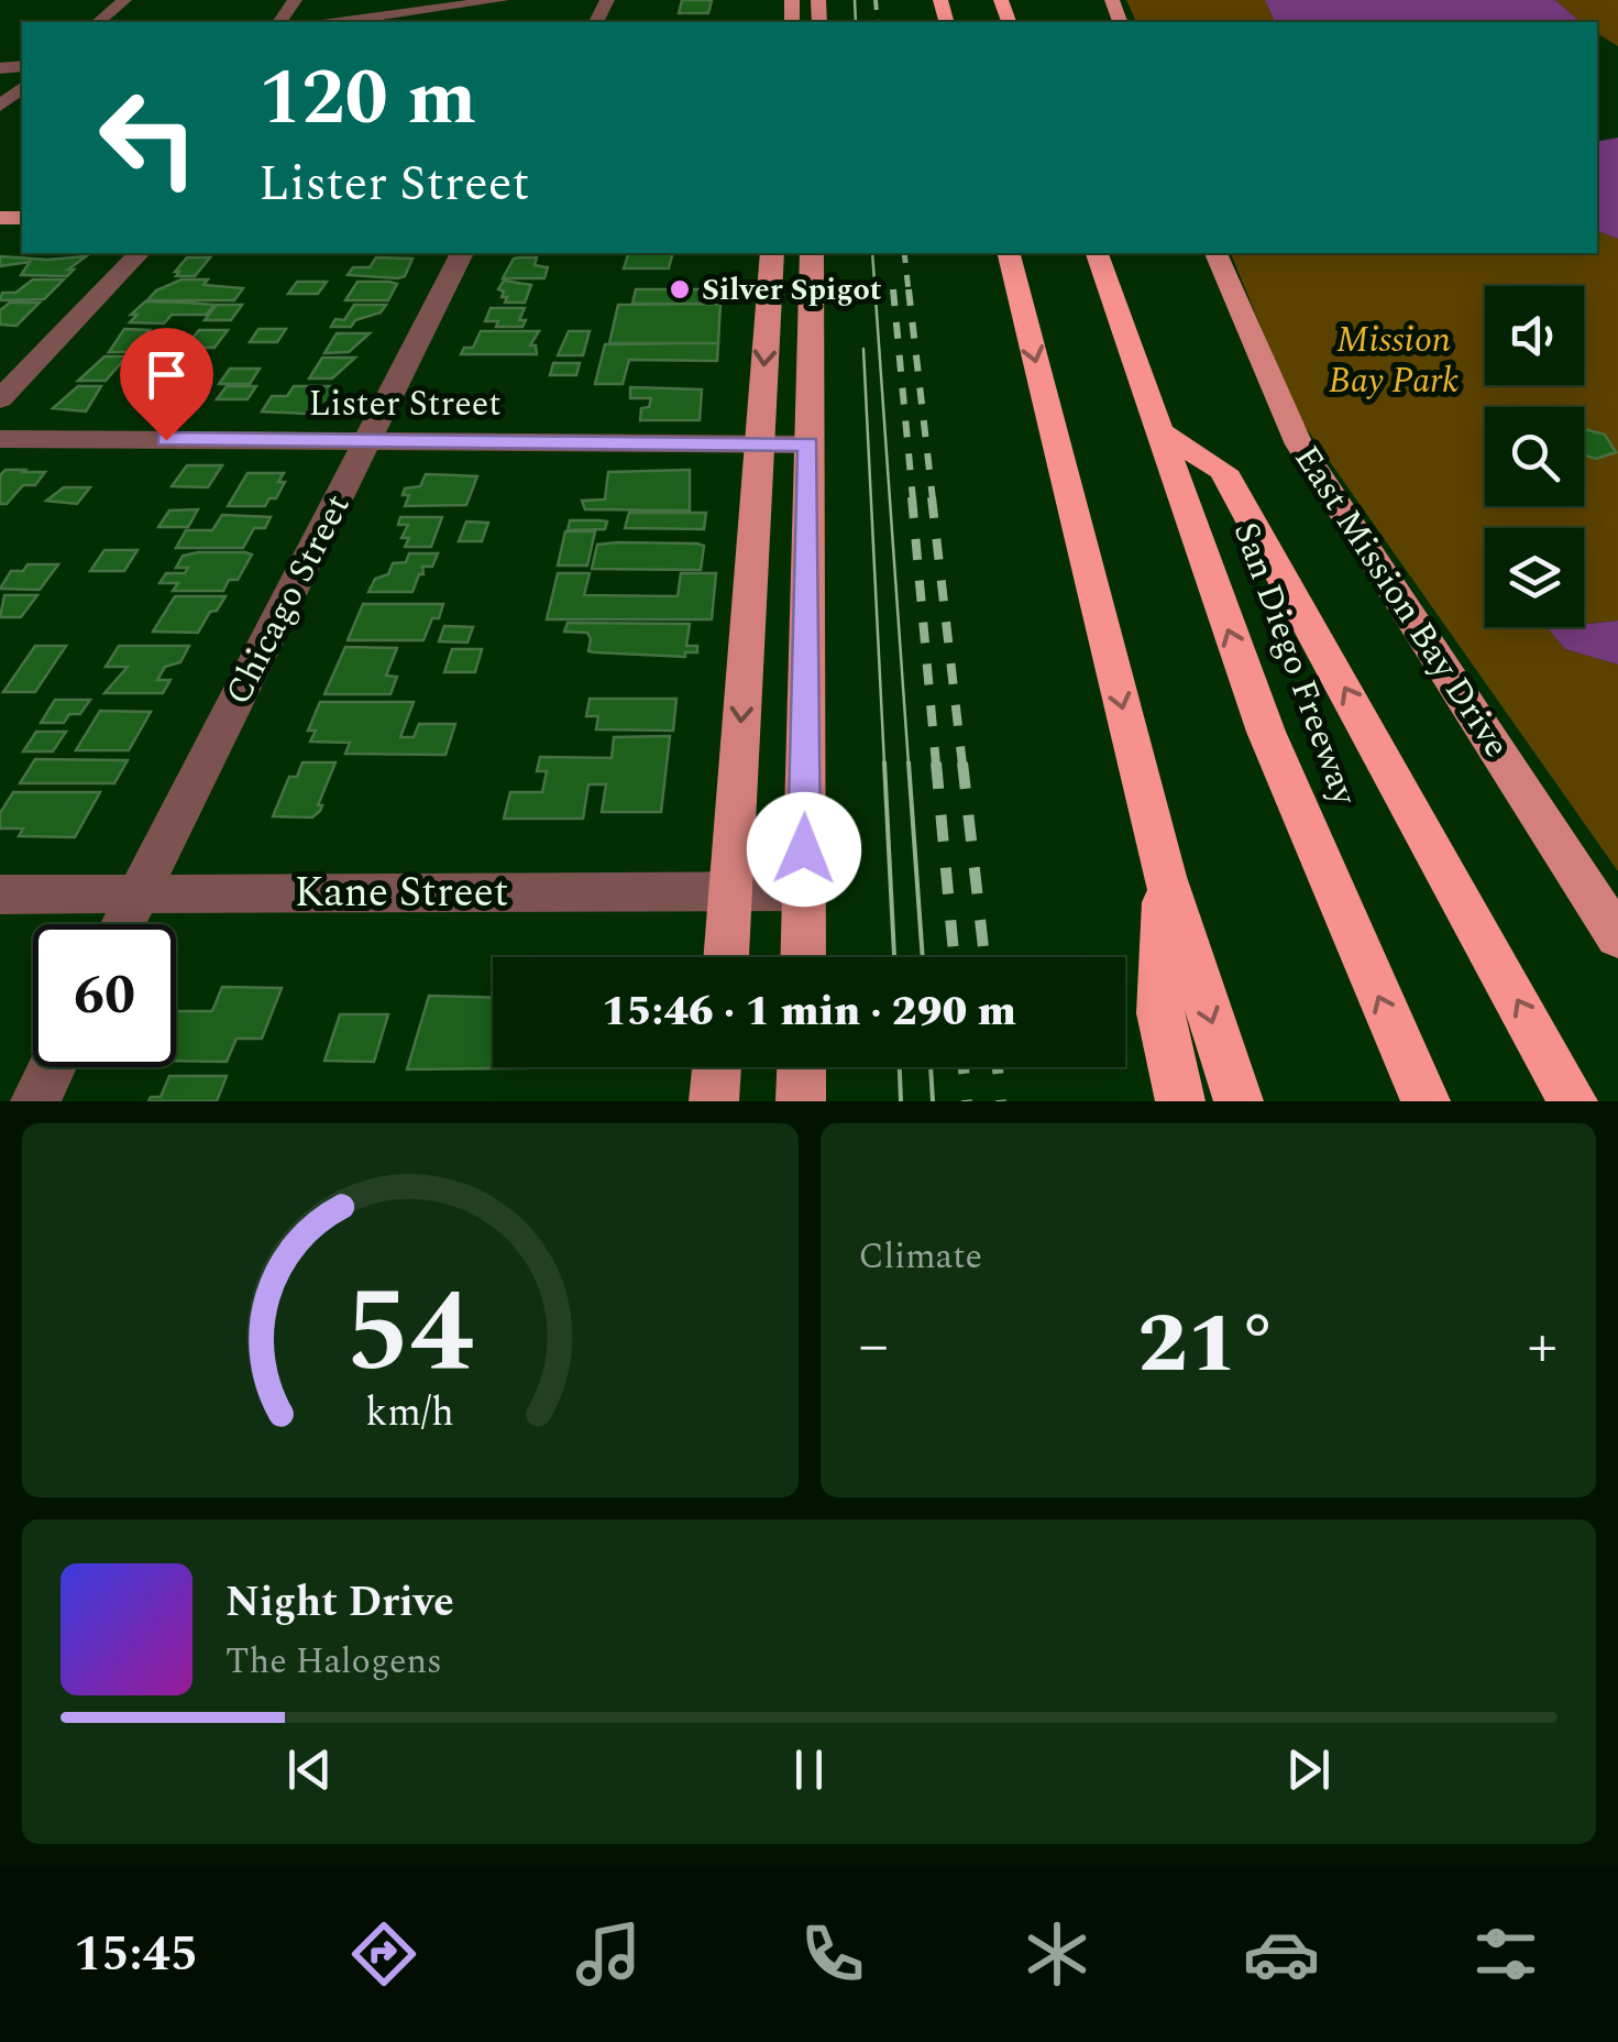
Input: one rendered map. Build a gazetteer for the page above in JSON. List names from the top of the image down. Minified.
{"streets":{"highway":["San Diego Freeway"],"main road":["East Mission Bay Drive"],"street":["Lister Street","Chicago Street","Kane Street"]},"crossings":[["Lister Street","Chicago Street"],["Chicago Street","Kane Street"]],"parks":["Mission Bay Park"],"places":["Silver Spigot"],"page":{"turn":["120 m","Lister Street"],"limit":"60","trip":"15:46 · 1 min · 290 m","tile":"Climate","heat":["−","21°","+"],"song":["Night Drive","The Halogens"],"tabs":"15:45","gauge":["54","km/h"]}}
